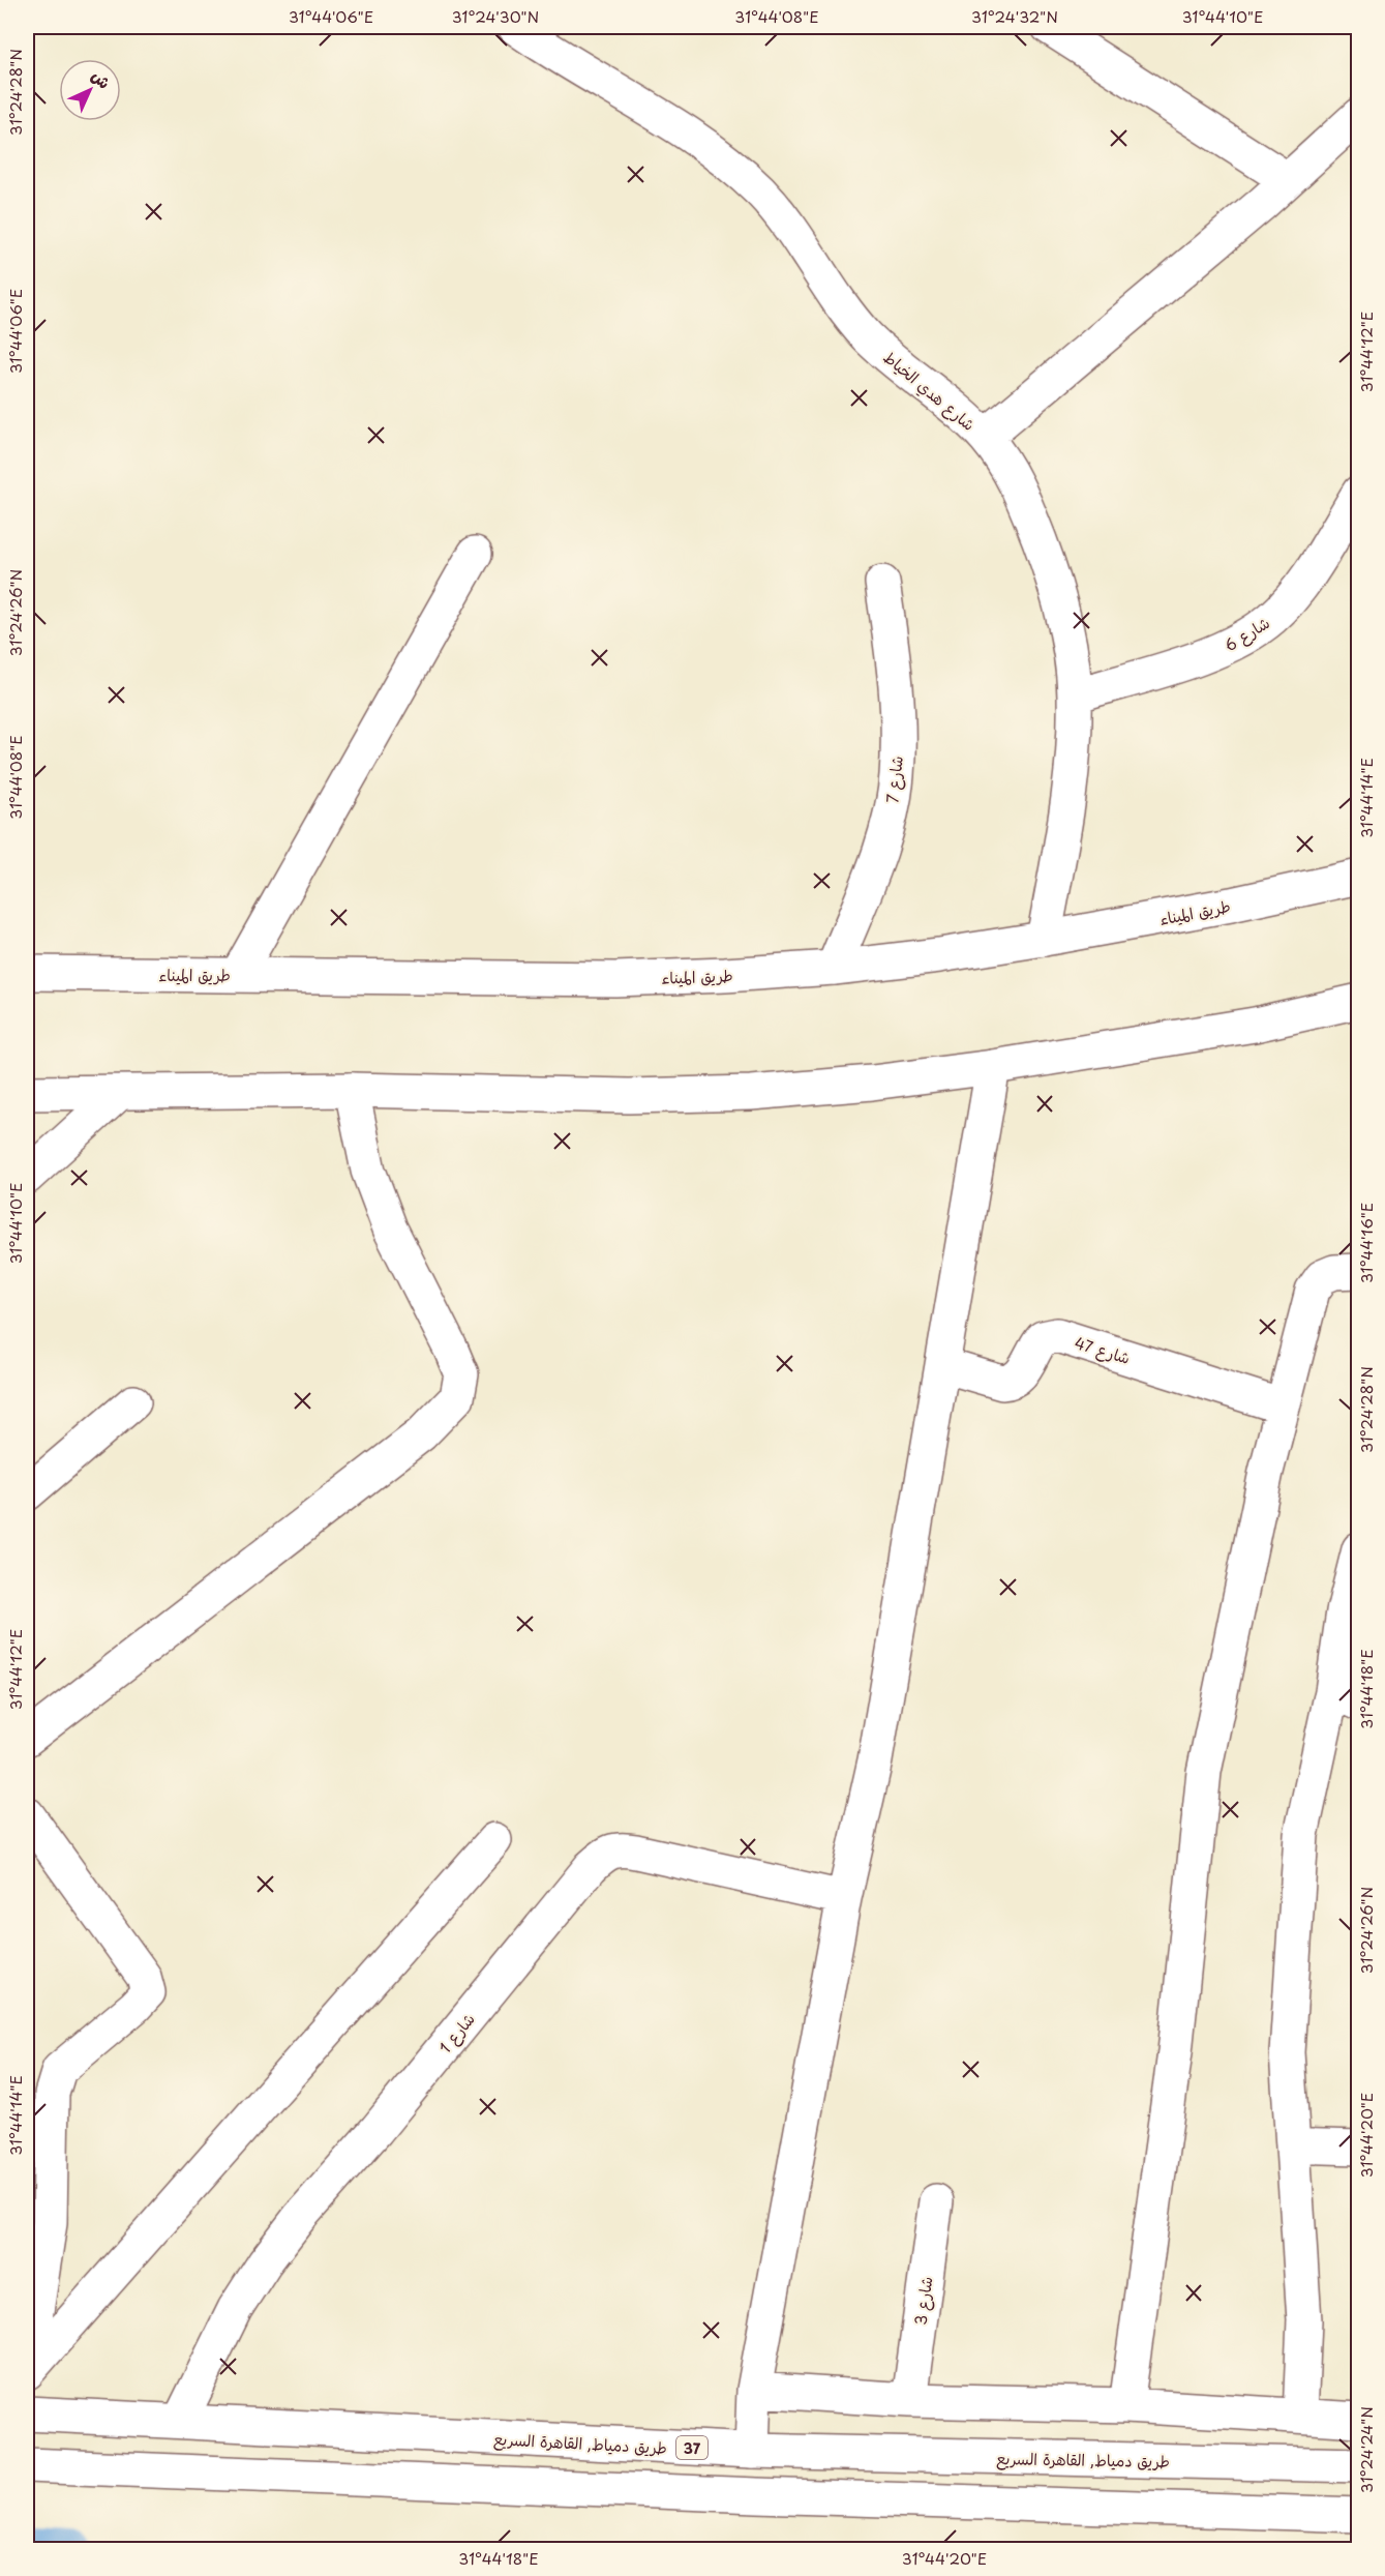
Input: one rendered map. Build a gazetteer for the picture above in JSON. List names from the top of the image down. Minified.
{"streets":{"main road":["شارع هدي الخياط","شارع 6","شارع 7","طريق الميناء","شارع 47","شارع 1","شارع 3","طريق دمياط, القاهرة السريع","37"]},"crossings":[["شارع هدي الخياط","شارع 6"],["شارع هدي الخياط","طريق الميناء"],["شارع 7","طريق الميناء"],["شارع 1","طريق دمياط, القاهرة السريع"]],"north":"top right","coordinates":["31°44'06\"E","31°24'30\"N","31°44'08\"E","31°24'32\"N","31°44'10\"E","31°24'28\"N","31°44'12\"E","31°24'26\"N","31°44'14\"E","31°44'16\"E","31°44'18\"E","31°44'20\"E","31°24'24\"N"]}
